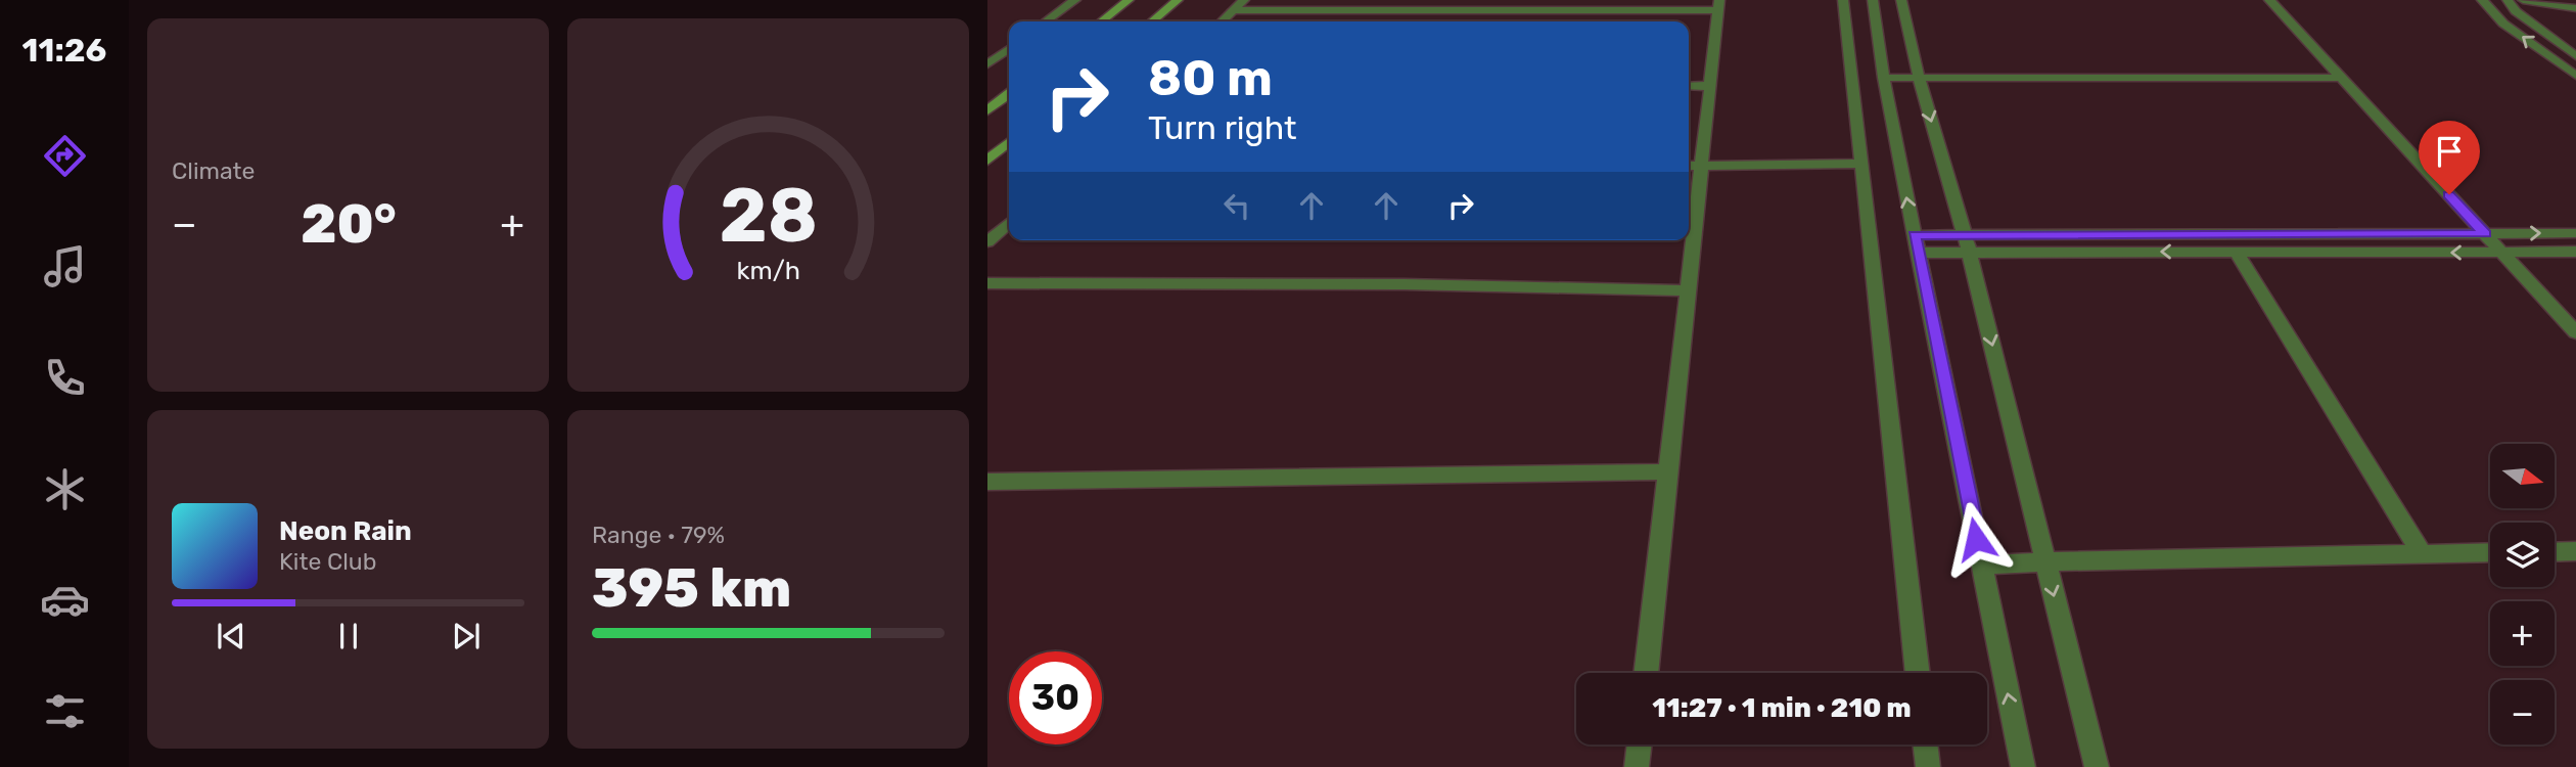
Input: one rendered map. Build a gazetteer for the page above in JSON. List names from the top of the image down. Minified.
{"north":"right","page":{"tabs":"11:26","tile":["Climate",["Range · 79%","395 km"]],"turn":["80 m","Turn right"],"heat":["−","20°","+"],"map_buttons":["+","−"],"song":["Neon Rain","Kite Club"],"limit":"30","trip":"11:27 · 1 min · 210 m","gauge":["28","km/h"]}}
